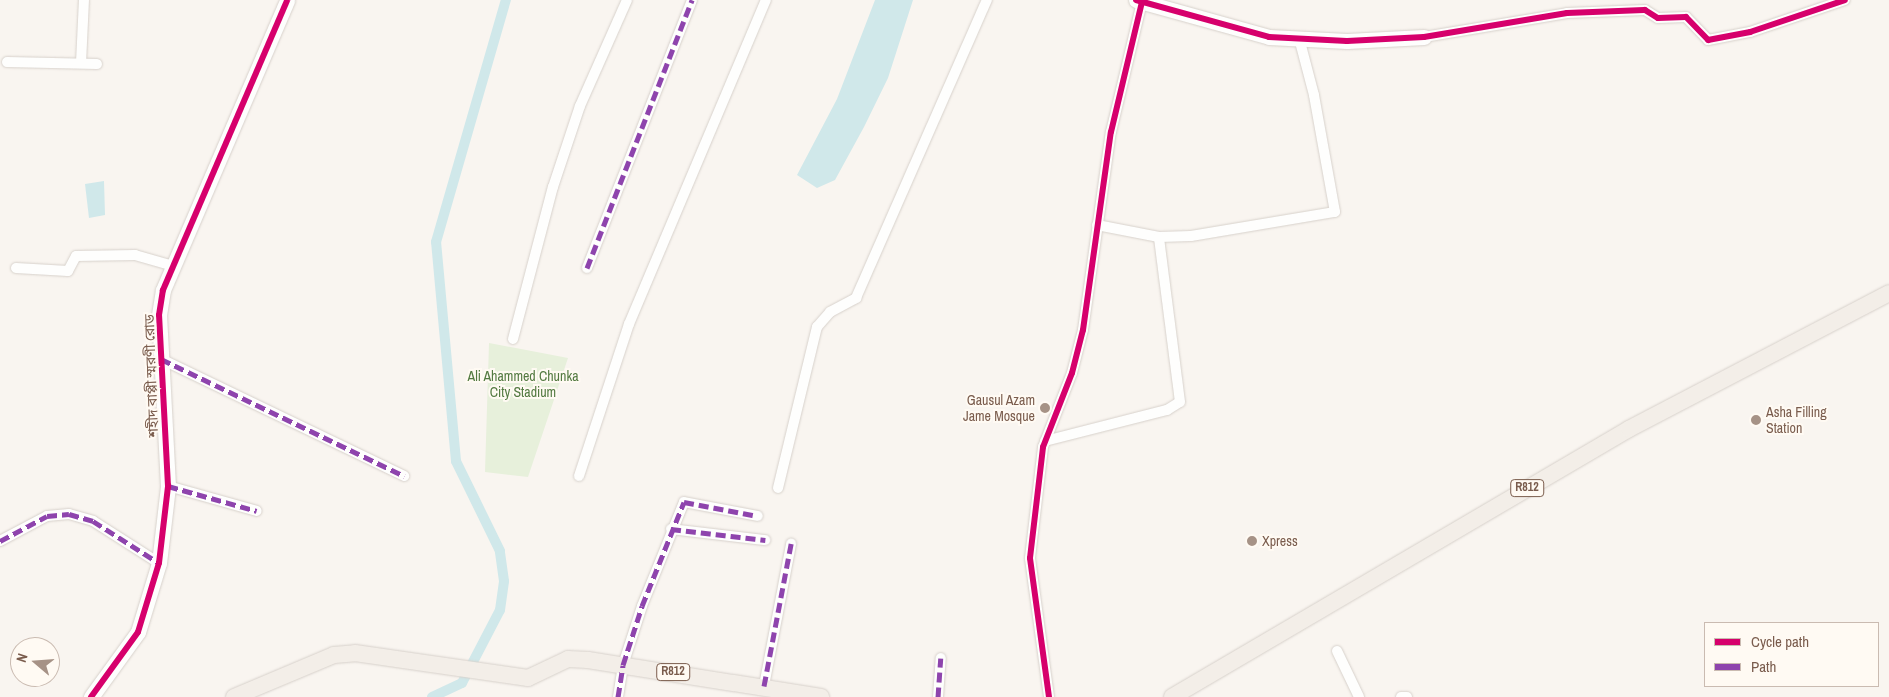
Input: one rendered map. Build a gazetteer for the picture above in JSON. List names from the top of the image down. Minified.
{"streets":{"main road":["R812"],"street":["শহীদ বাপ্পী স্মরণী রোড"]},"parks":["Ali Ahammed Chunka City Stadium"],"places":["Gausul Azam Jame Mosque","Asha Filling Station","Xpress"],"legend":["Cycle path","Path"],"north":"left"}
